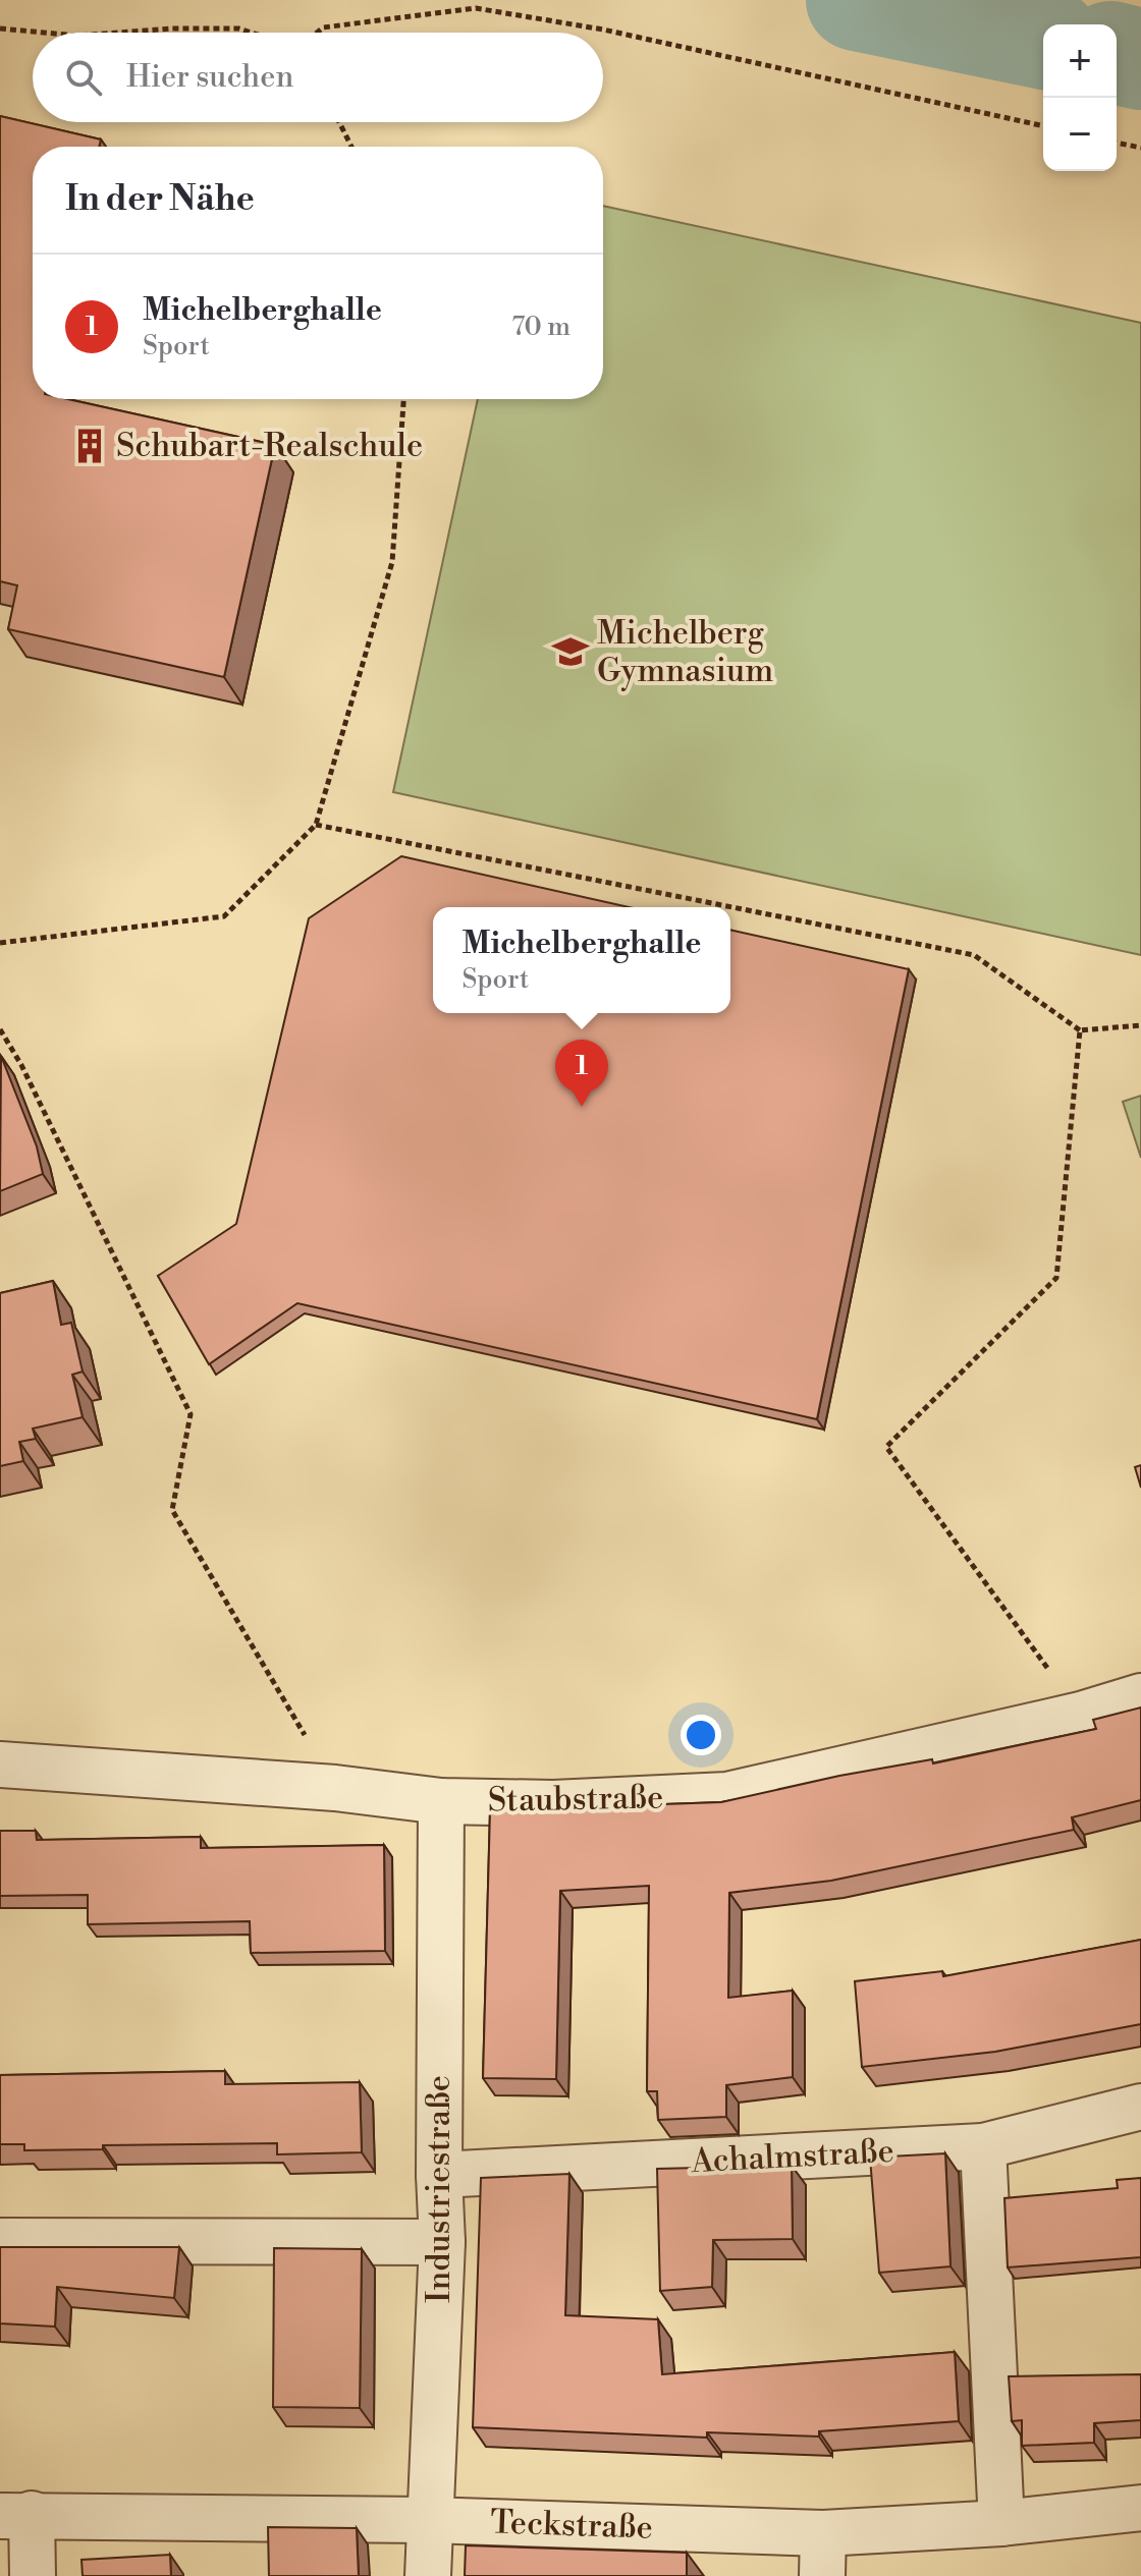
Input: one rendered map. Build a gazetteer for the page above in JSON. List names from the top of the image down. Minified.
{"streets":{"street":["Staubstraße","Achalmstraße","Industriestraße","Teckstraße"]},"crossings":[["Staubstraße","Industriestraße"],["Achalmstraße","Industriestraße"],["Industriestraße","Teckstraße"]],"places":{"building":["Schubart-Realschule"],"school or university":["Michelberg Gymnasium"]},"page":{"map_buttons":["+","−"],"search":"Hier suchen","heading":"In der Nähe","list":[{"mark":"1","name":"Michelberghalle","note":"Sport","value":"70 m"}],"popup":["Michelberghalle","Sport"],"pins":"1"}}
